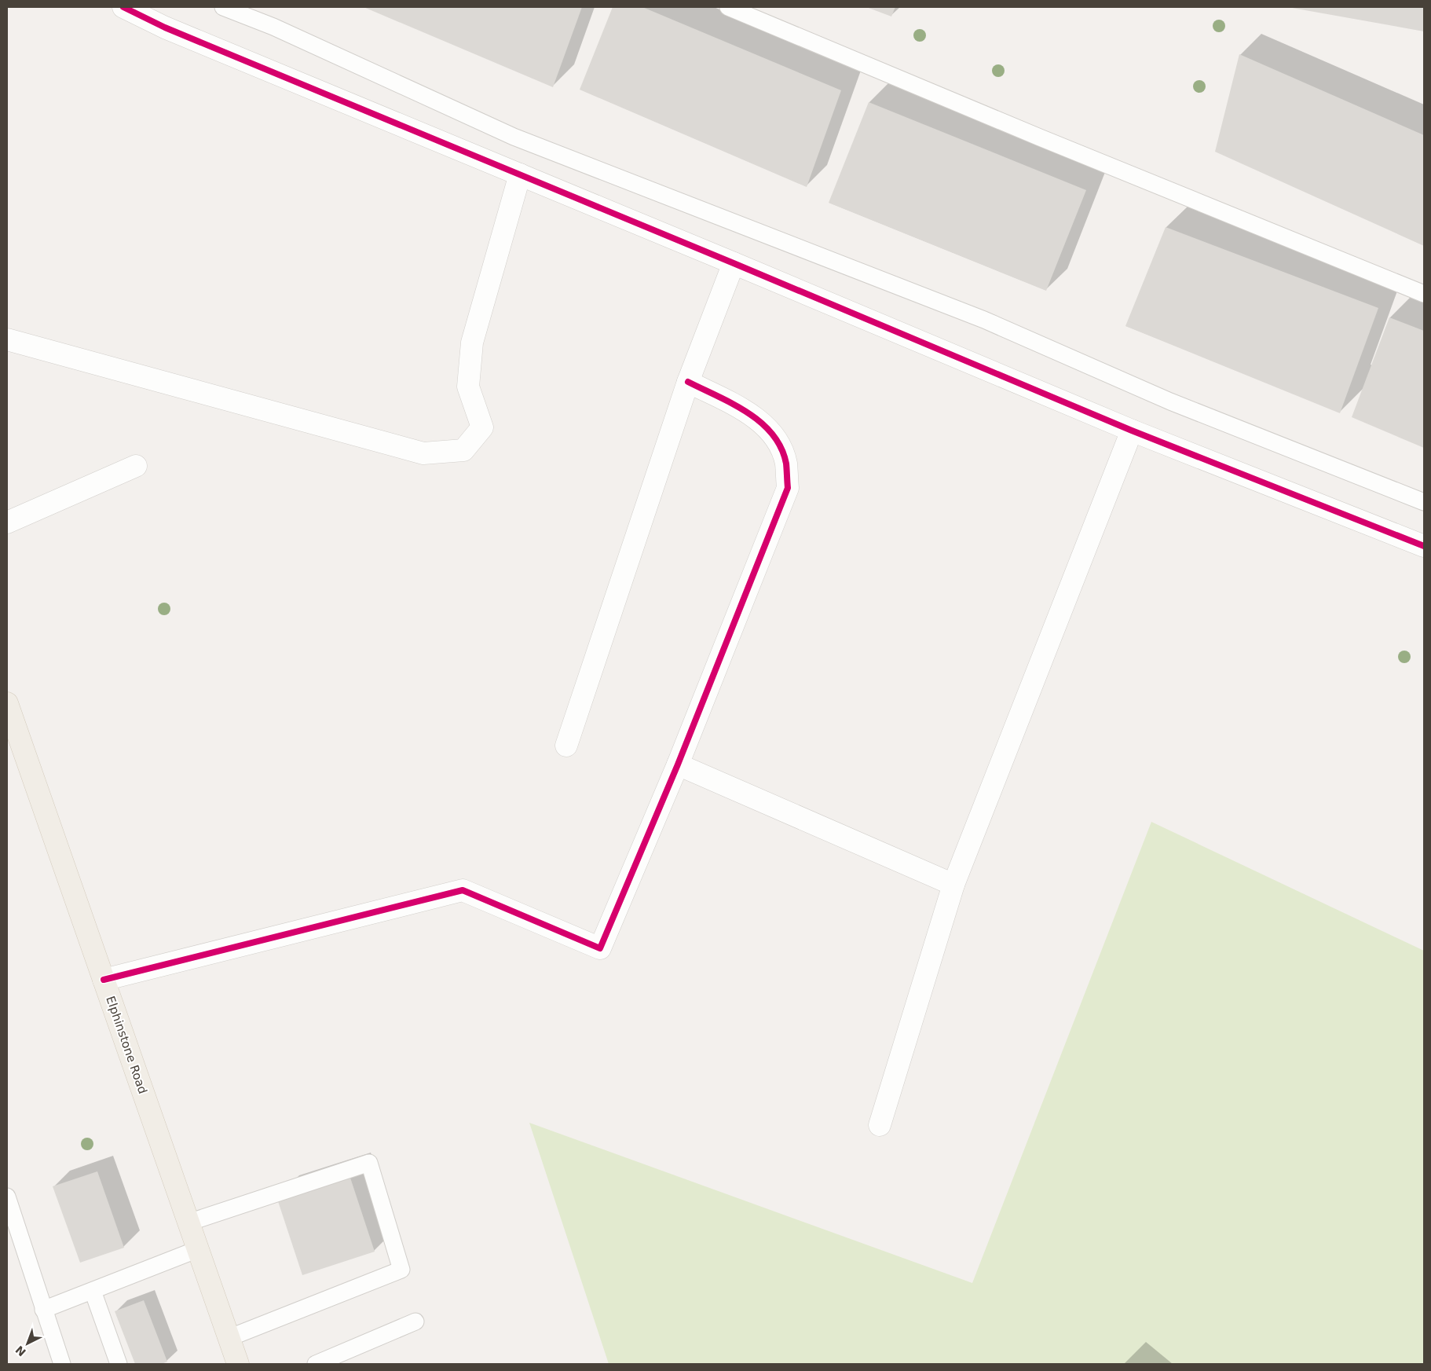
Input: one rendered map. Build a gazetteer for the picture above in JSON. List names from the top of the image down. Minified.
{"streets":{"main road":["Elphinstone Road"]},"north":"bottom left"}
